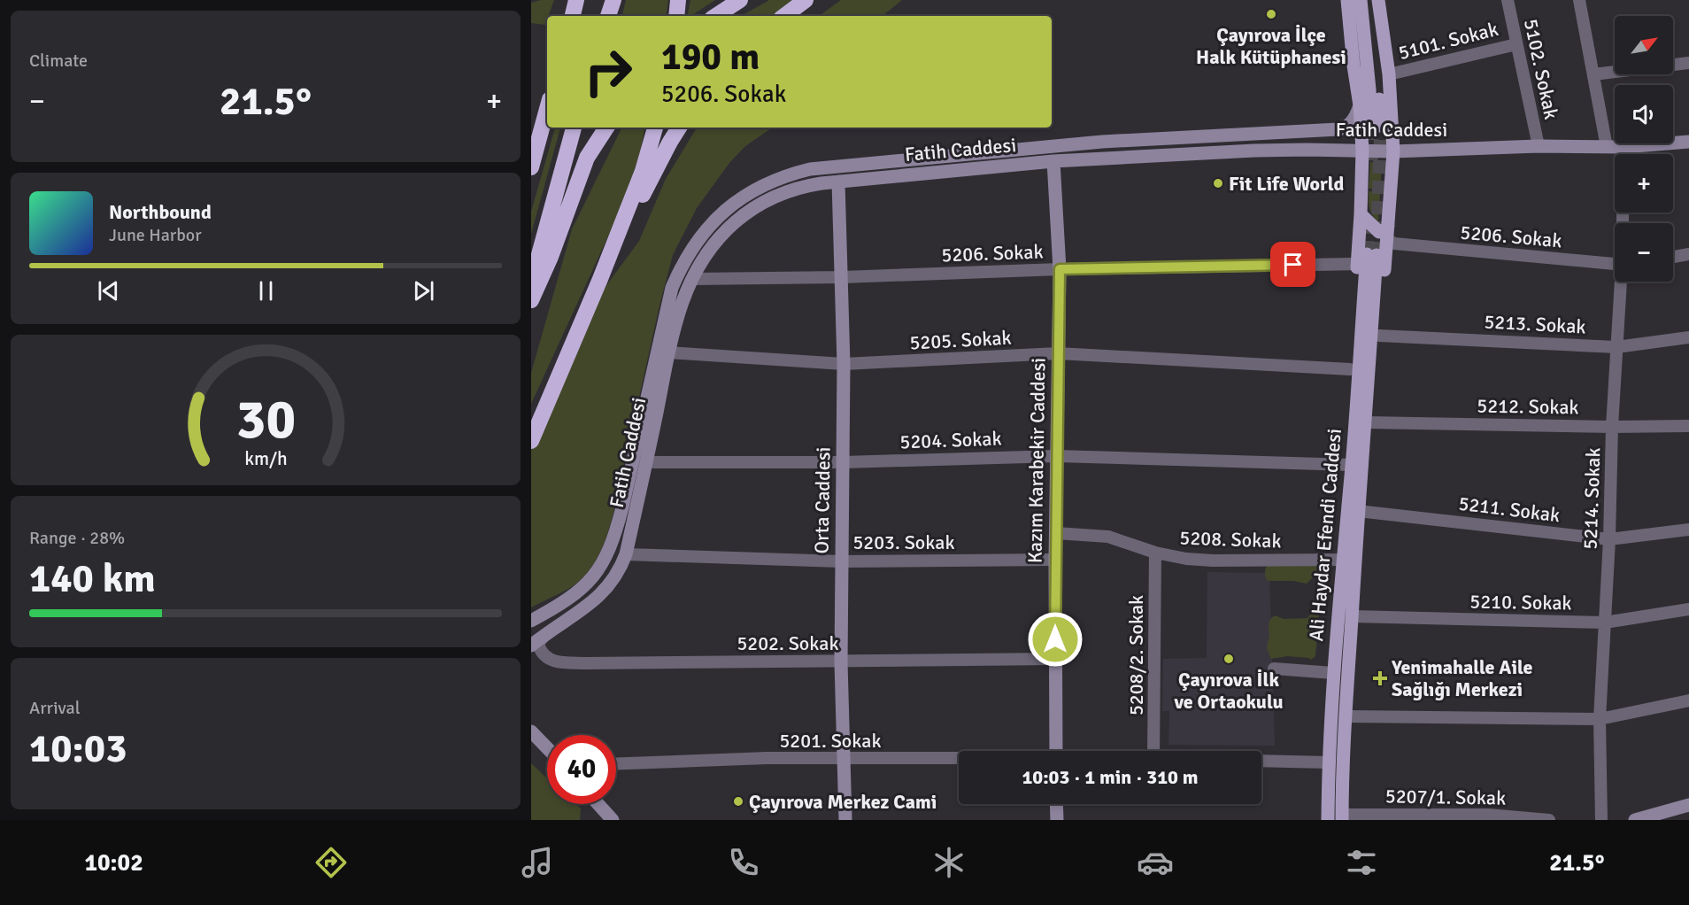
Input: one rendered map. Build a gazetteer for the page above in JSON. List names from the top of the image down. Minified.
{"streets":{"main road":["Ali Haydar Efendi Caddesi"],"street":["5101. Sokak","5102. Sokak","Fatih Caddesi","5206. Sokak","5213. Sokak","5205. Sokak","5212. Sokak","5204. Sokak","Kazım Karabekir Caddesi","5214. Sokak","Orta Caddesi","5211. Sokak","5208. Sokak","5203. Sokak","5210. Sokak","5202. Sokak","5208/2. Sokak","5201. Sokak","5207/1. Sokak"]},"crossings":[["5101. Sokak","5102. Sokak"],["5102. Sokak","Fatih Caddesi"],["Fatih Caddesi","5206. Sokak"],["Fatih Caddesi","5205. Sokak"],["Fatih Caddesi","5204. Sokak"],["Fatih Caddesi","Kazım Karabekir Caddesi"],["Fatih Caddesi","Orta Caddesi"],["Fatih Caddesi","5203. Sokak"],["5206. Sokak","Kazım Karabekir Caddesi"],["5206. Sokak","Orta Caddesi"],["5206. Sokak","Ali Haydar Efendi Caddesi"],["5213. Sokak","5214. Sokak"],["5205. Sokak","Kazım Karabekir Caddesi"],["5205. Sokak","Orta Caddesi"],["5212. Sokak","5214. Sokak"],["5212. Sokak","Ali Haydar Efendi Caddesi"],["5204. Sokak","Kazım Karabekir Caddesi"],["5204. Sokak","Orta Caddesi"],["5204. Sokak","Ali Haydar Efendi Caddesi"],["Kazım Karabekir Caddesi","5208. Sokak"],["Kazım Karabekir Caddesi","5203. Sokak"],["Kazım Karabekir Caddesi","5202. Sokak"],["5214. Sokak","5211. Sokak"],["5214. Sokak","5210. Sokak"],["Orta Caddesi","5203. Sokak"],["Orta Caddesi","5202. Sokak"],["Orta Caddesi","5201. Sokak"],["5211. Sokak","Ali Haydar Efendi Caddesi"],["Ali Haydar Efendi Caddesi","5208. Sokak"],["Ali Haydar Efendi Caddesi","5210. Sokak"],["Ali Haydar Efendi Caddesi","5207/1. Sokak"],["5208. Sokak","5208/2. Sokak"]],"places":{"other":["Çayırova İlçe Halk Kütüphanesi","Fit Life World","Çayırova İlk ve Ortaokulu","Çayırova Merkez Cami"],"health":["Yenimahalle Aile Sağlığı Merkezi"]},"north":"top right","page":{"tile":["Climate",["Range · 28%","140 km"],["Arrival","10:03"]],"map_buttons":["+","−"],"turn":["190 m","5206. Sokak"],"heat":["−","21.5°","+"],"song":["Northbound","June Harbor"],"limit":"40","trip":"10:03 · 1 min · 310 m","tabs":["10:02","21.5°"],"gauge":["30","km/h"]}}
